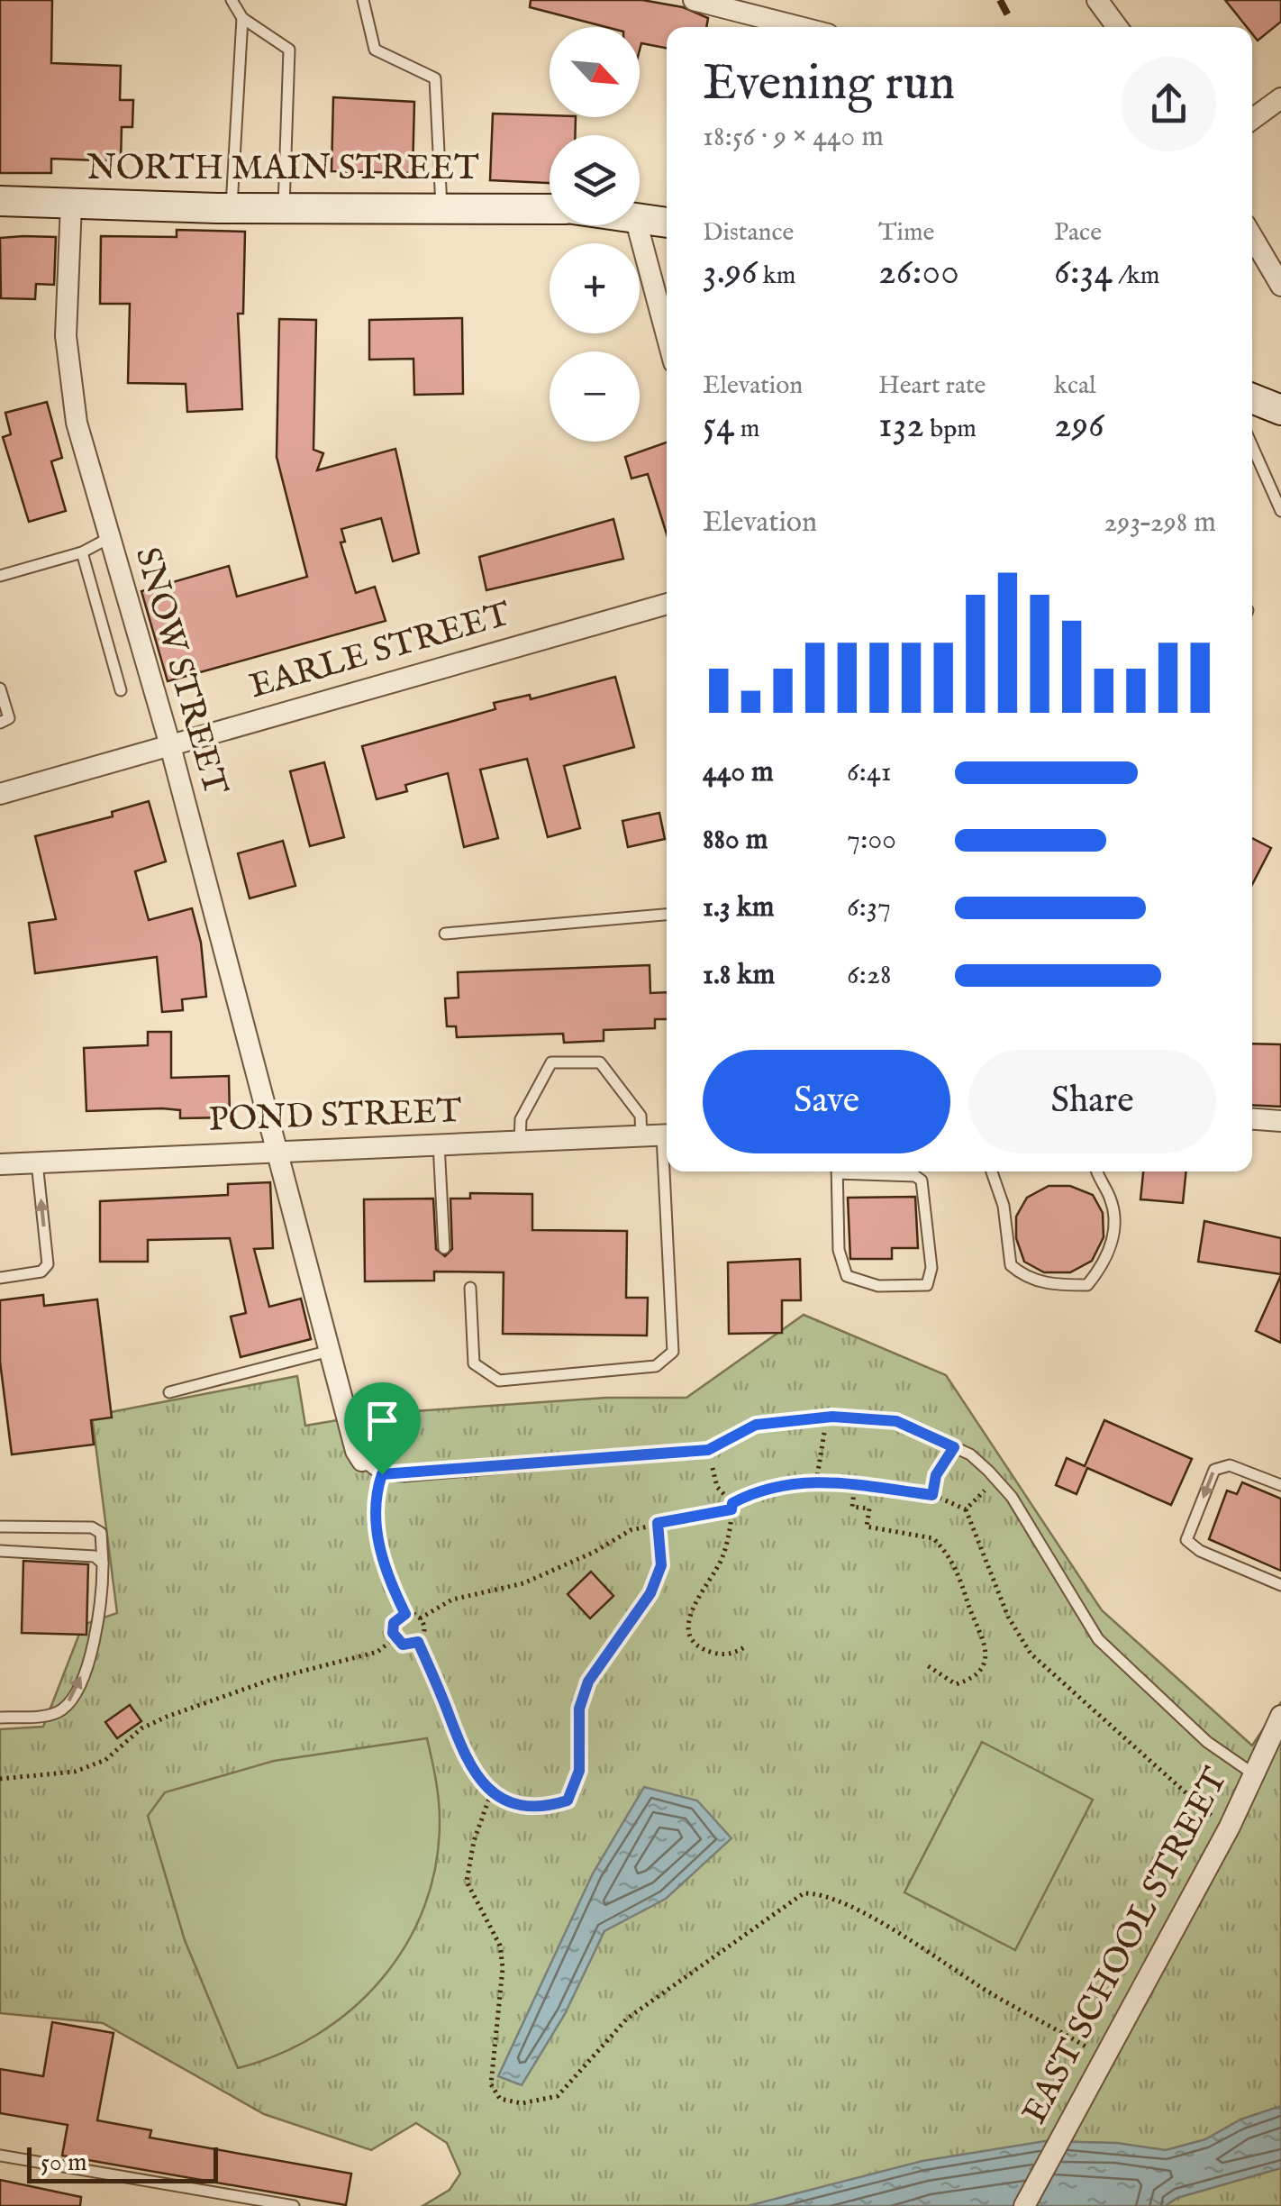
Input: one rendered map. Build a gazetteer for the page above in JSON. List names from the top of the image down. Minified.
{"streets":{"street":["NORTH MAIN STREET","EARLE STREET","SNOW STREET","POND STREET","EAST SCHOOL STREET"]},"crossings":[["NORTH MAIN STREET","SNOW STREET"],["EARLE STREET","SNOW STREET"],["SNOW STREET","POND STREET"]],"scale_bar":"50 m","north":"bottom right","page":{"map_buttons":["+","−"],"heading":["Evening run","18:56 · 9 × 440 m"],"stats":[["Distance","3.96 km"],["Time","26:00"],["Pace","6:34 /km"],["Elevation","54 m"],["Heart rate","132 bpm"],["kcal","296"]],"chart":["Elevation","293–298 m"],"list":[{"name":"440 m","note":"6:41"},{"name":"880 m","note":"7:00"},{"name":"1.3 km","note":"6:37"},{"name":"1.8 km","note":"6:28"}],"buttons":["Save","Share"],"scale":"50 m"}}
